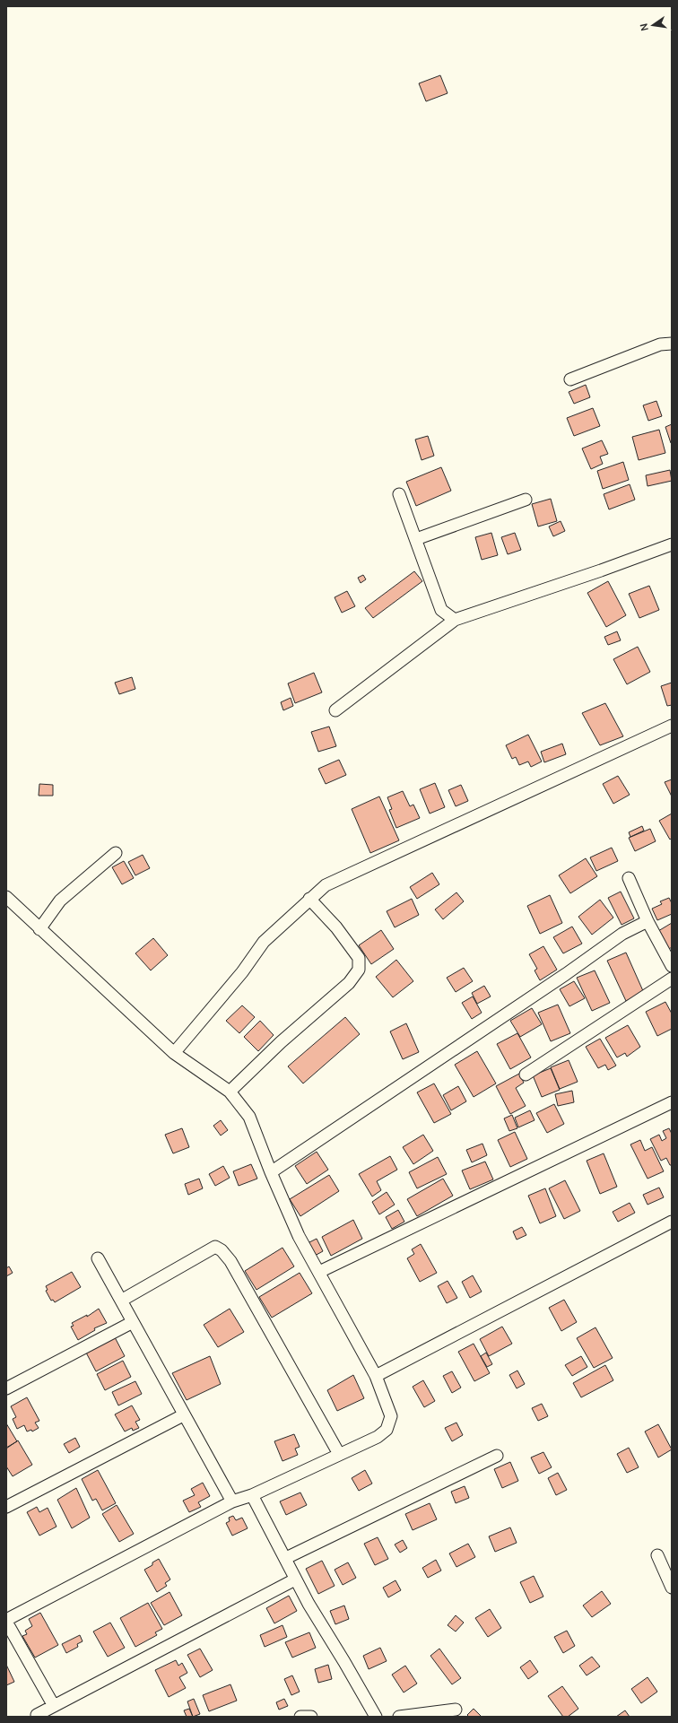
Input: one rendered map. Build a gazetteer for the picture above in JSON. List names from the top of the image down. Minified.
{"north":"left"}
